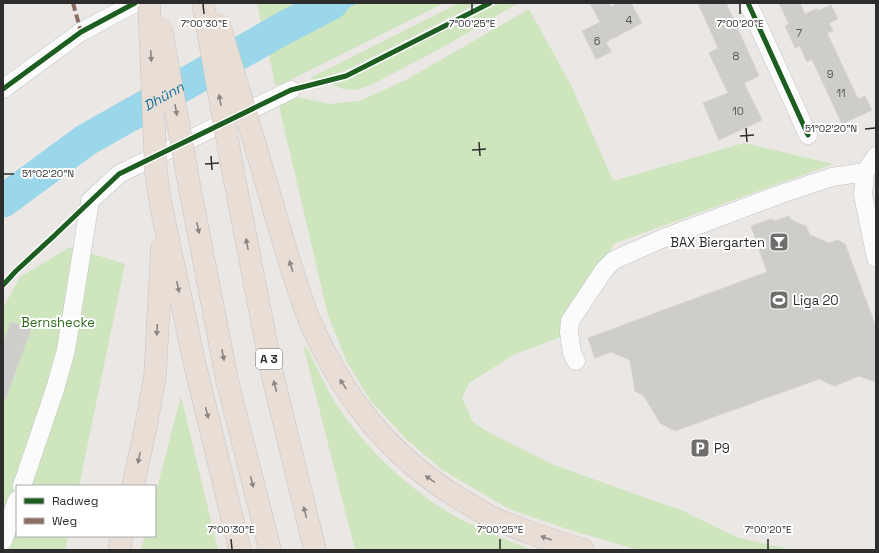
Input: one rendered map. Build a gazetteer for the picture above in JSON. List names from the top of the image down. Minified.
{"streets":{"highway":["A 3"]},"water":["Dhünn"],"parks":["Bernshecke"],"places":{"bar":["BAX Biergarten"],"sports":["Liga 20"],"parking":["P9"]},"house_numbers":["4","7","6","8","9","11","10"],"legend":["Radweg","Weg"],"coordinates":["7°00'30\"E","7°00'25\"E","7°00'20\"E","51°02'20\"N"]}
